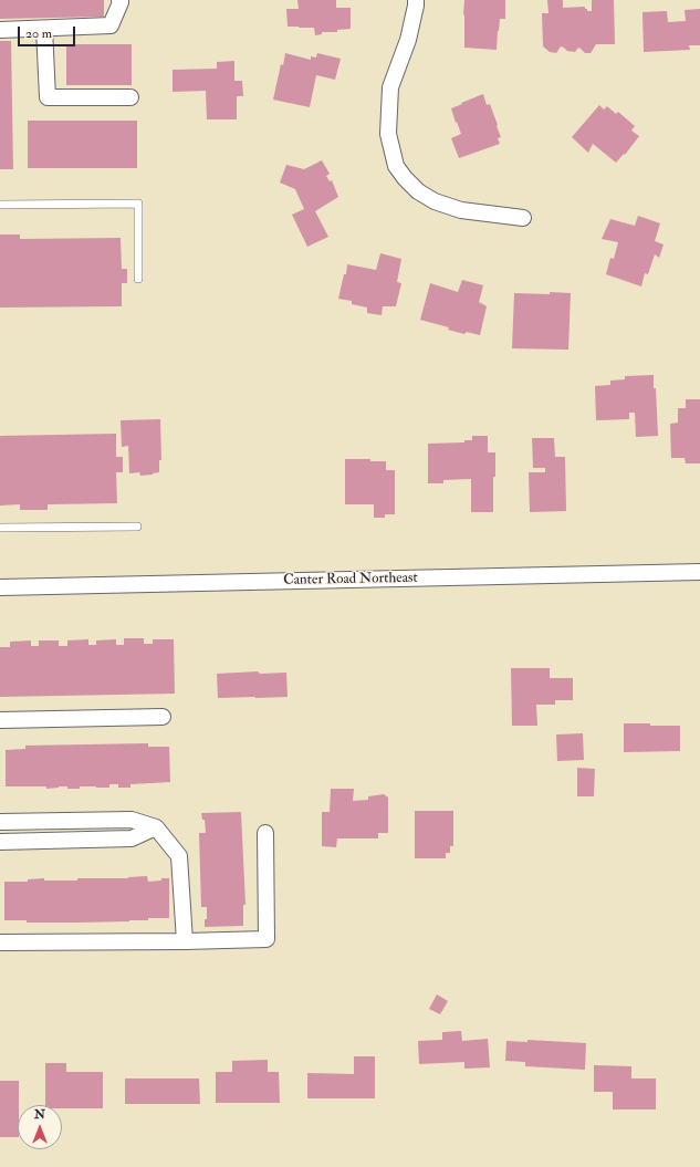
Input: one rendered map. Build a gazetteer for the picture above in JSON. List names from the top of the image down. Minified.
{"streets":{"street":["Canter Road Northeast"]},"scale_bar":"20 m","north":"top"}
